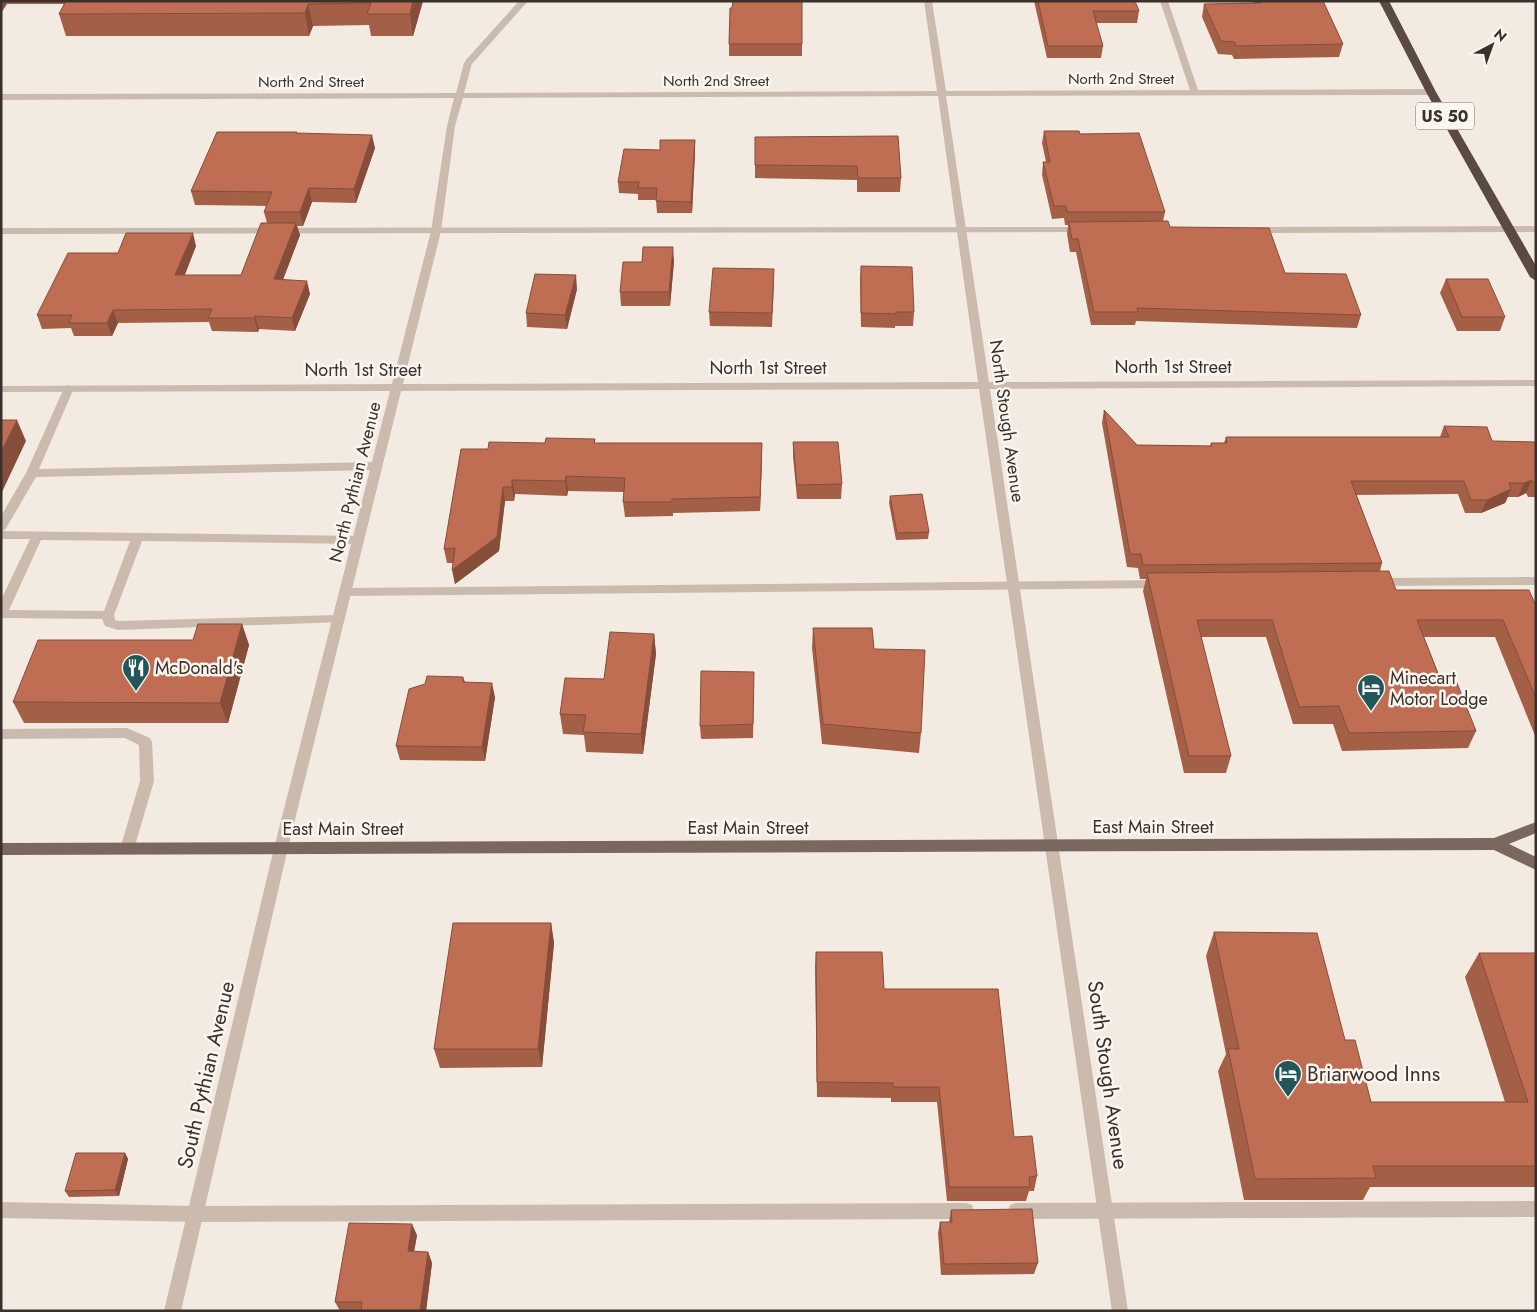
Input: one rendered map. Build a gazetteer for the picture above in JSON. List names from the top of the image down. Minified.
{"streets":{"highway":["US 50"],"main road":["East Main Street"],"street":["North 2nd Street","North 1st Street","North Stough Avenue","North Pythian Avenue","South Pythian Avenue","South Stough Avenue"]},"crossings":[["North 2nd Street","US 50"],["North 2nd Street","North Stough Avenue"],["North 2nd Street","North Pythian Avenue"],["North 1st Street","North Stough Avenue"],["North 1st Street","North Pythian Avenue"],["North Stough Avenue","East Main Street"],["North Stough Avenue","South Stough Avenue"],["North Pythian Avenue","East Main Street"],["North Pythian Avenue","South Pythian Avenue"],["East Main Street","South Pythian Avenue"],["East Main Street","South Stough Avenue"]],"places":{"restaurant":["McDonald's"],"hotel":["Minecart Motor Lodge","Briarwood Inns"]},"north":"top right"}
